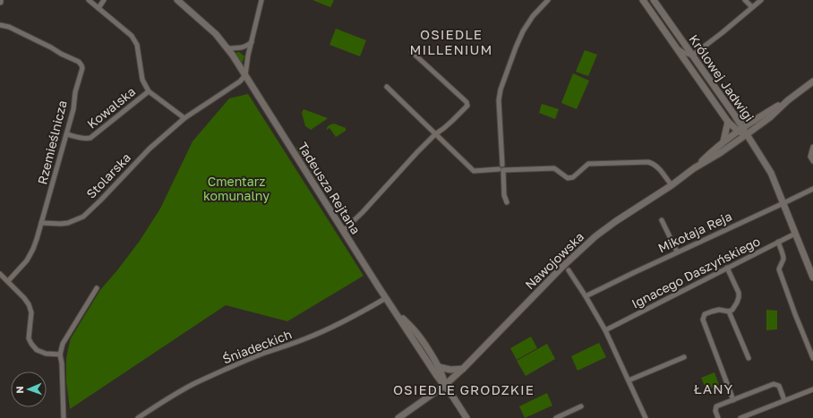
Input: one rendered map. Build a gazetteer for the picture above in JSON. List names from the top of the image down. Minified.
{"streets":{"street":["Królowej Jadwigi","Kowalska","Rzemieślnicza","Stolarska","Tadeusza Rejtana","Mikołaja Reja","Nawojowska","Ignacego Daszyńskiego","Śniadeckich"]},"crossings":[["Królowej Jadwigi","Mikołaja Reja"],["Królowej Jadwigi","Nawojowska"],["Królowej Jadwigi","Ignacego Daszyńskiego"],["Kowalska","Rzemieślnicza"],["Rzemieślnicza","Stolarska"],["Stolarska","Tadeusza Rejtana"],["Tadeusza Rejtana","Nawojowska"],["Tadeusza Rejtana","Śniadeckich"]],"districts":["OSIEDLE MILLENIUM","ŁANY","OSIEDLE GRODZKIE"],"parks":["Cmentarz komunalny"],"north":"left"}
